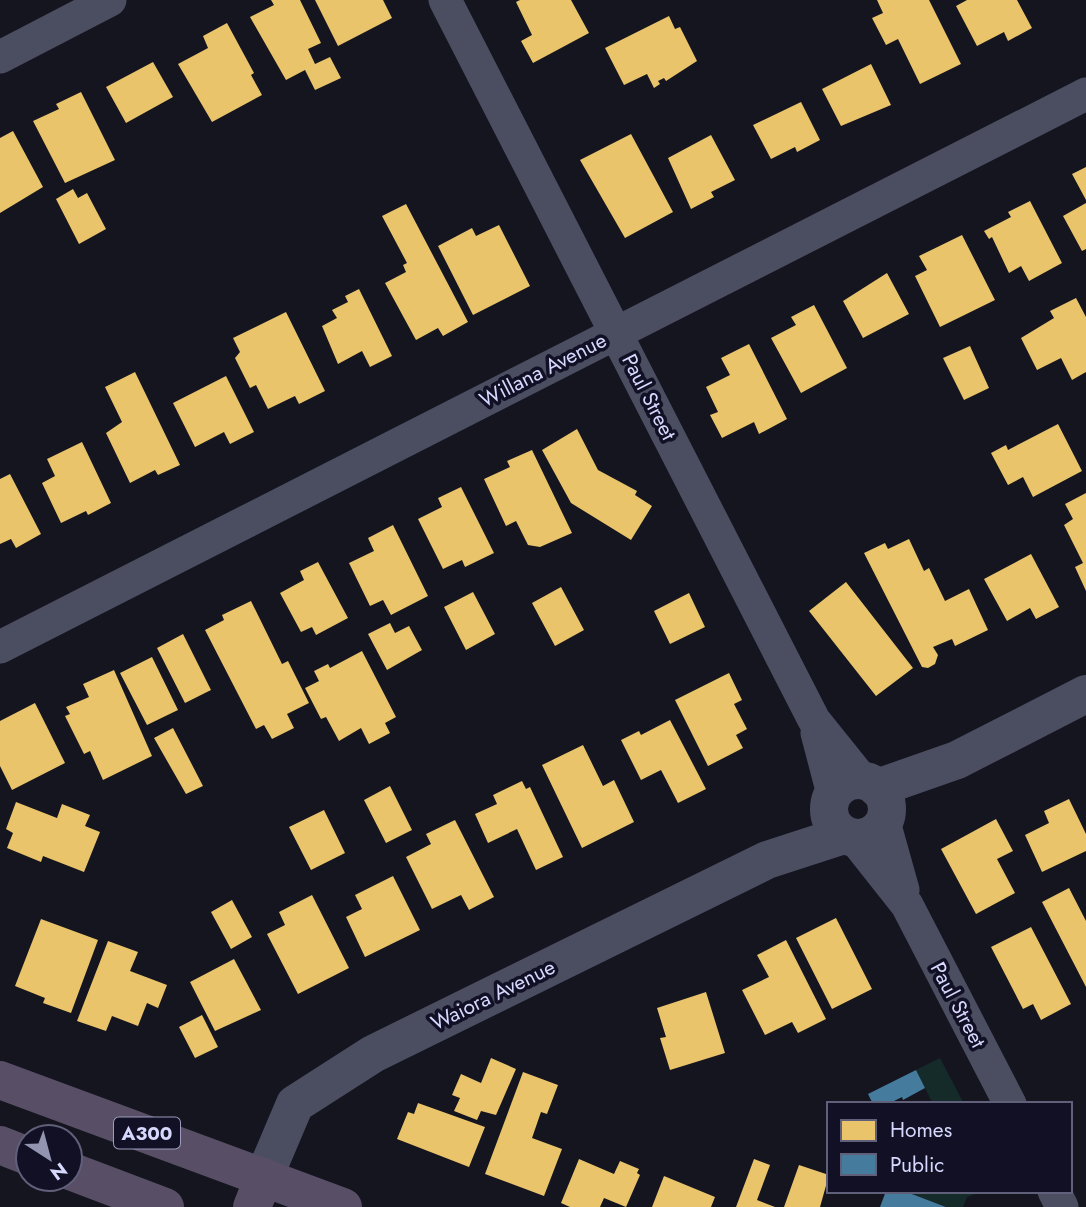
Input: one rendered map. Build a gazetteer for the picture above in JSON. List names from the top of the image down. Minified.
{"streets":{"highway":["A300"],"street":["Willana Avenue","Paul Street","Waiora Avenue"]},"crossings":[["Willana Avenue","Paul Street"],["Paul Street","Waiora Avenue"],["Waiora Avenue","A300"]],"legend":["Homes","Public"],"north":"bottom right"}
